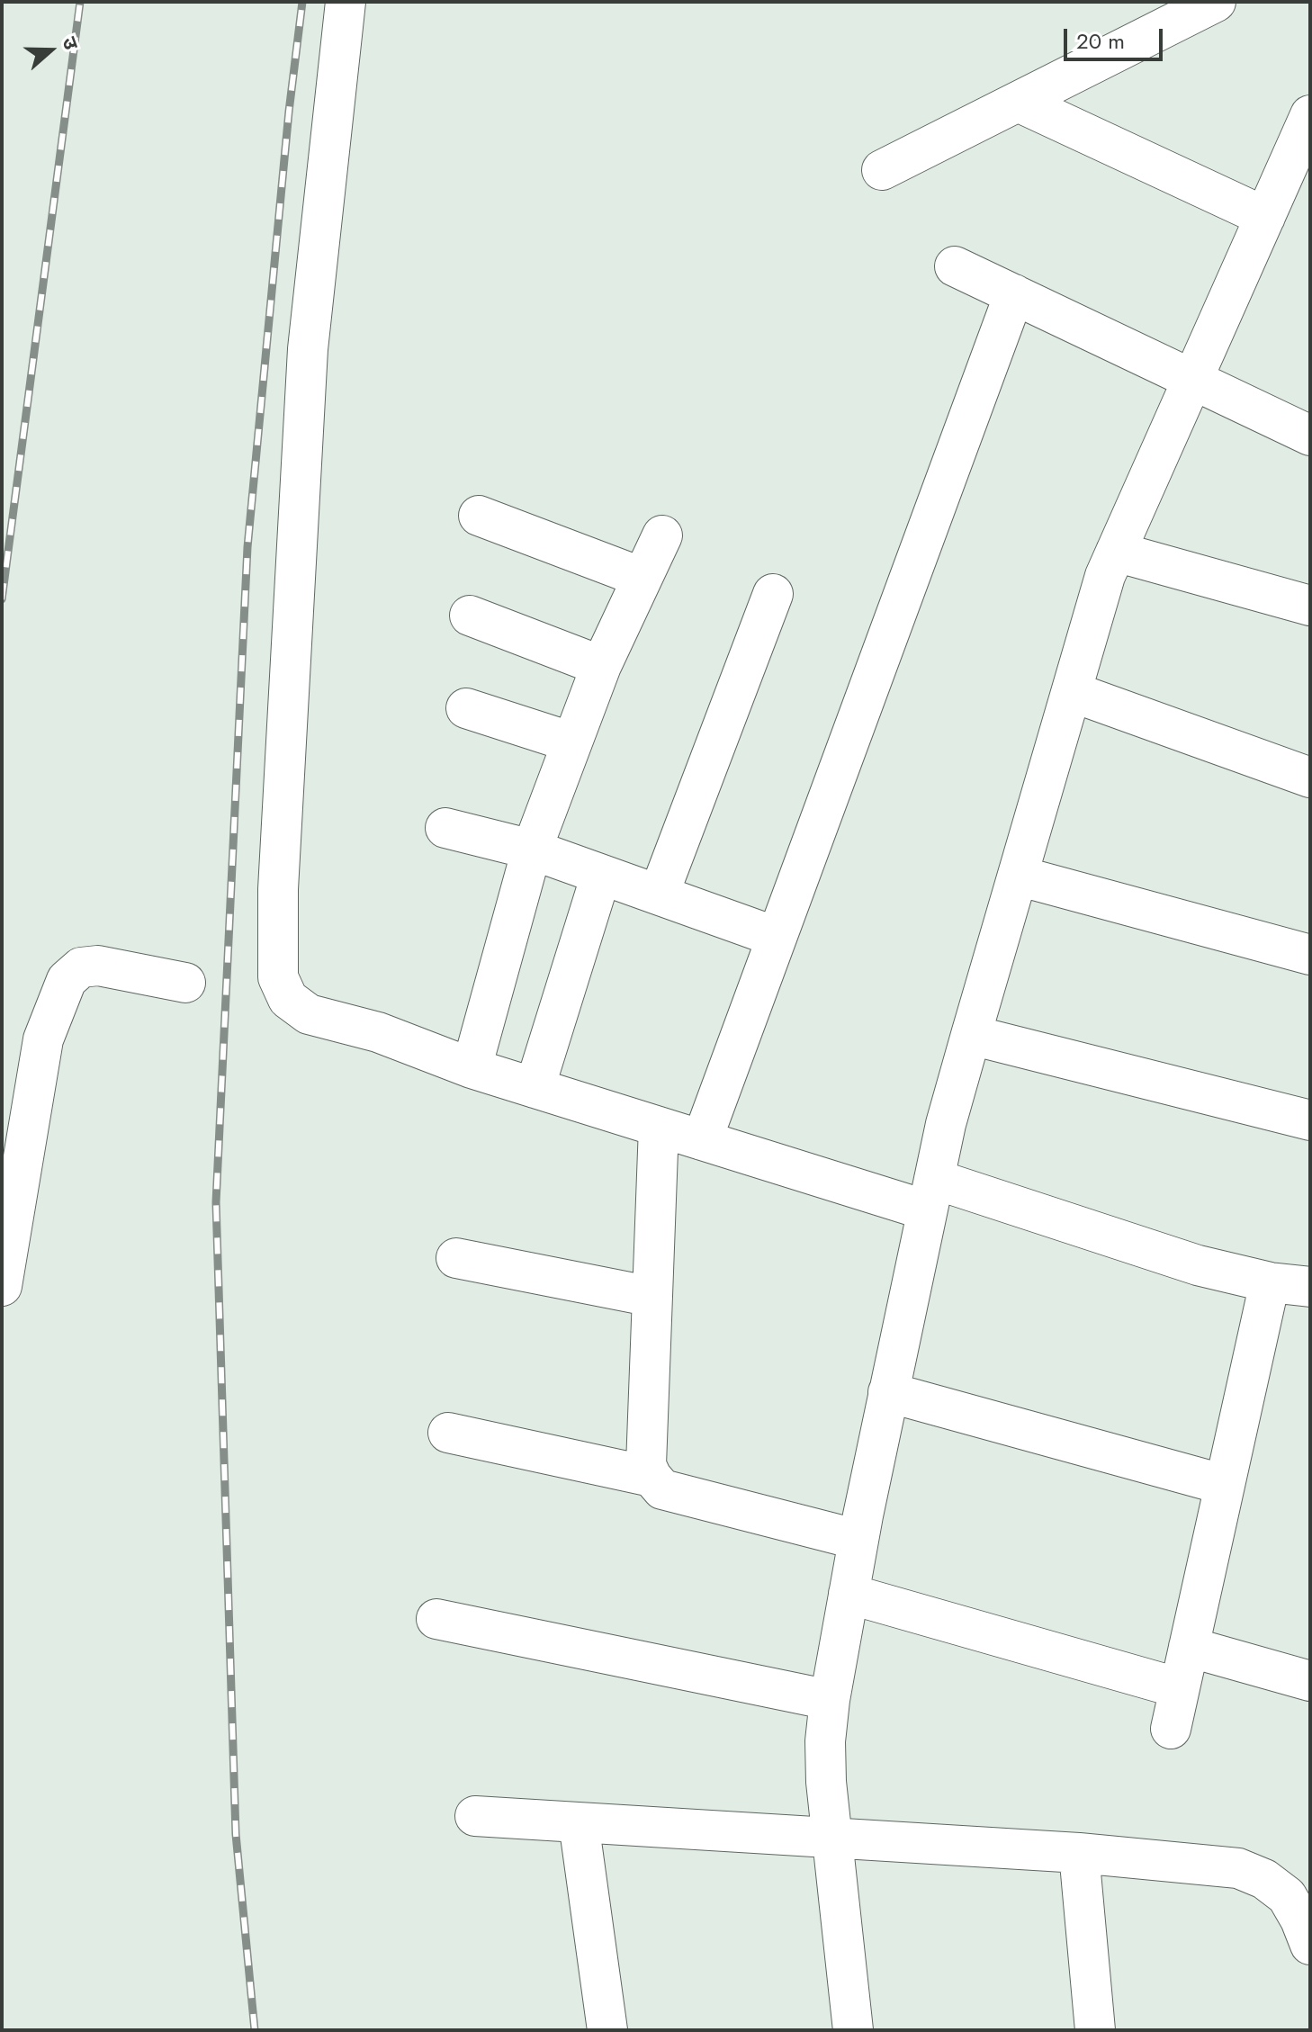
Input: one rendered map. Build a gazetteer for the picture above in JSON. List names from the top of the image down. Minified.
{"scale_bar":"20 m","north":"right"}
